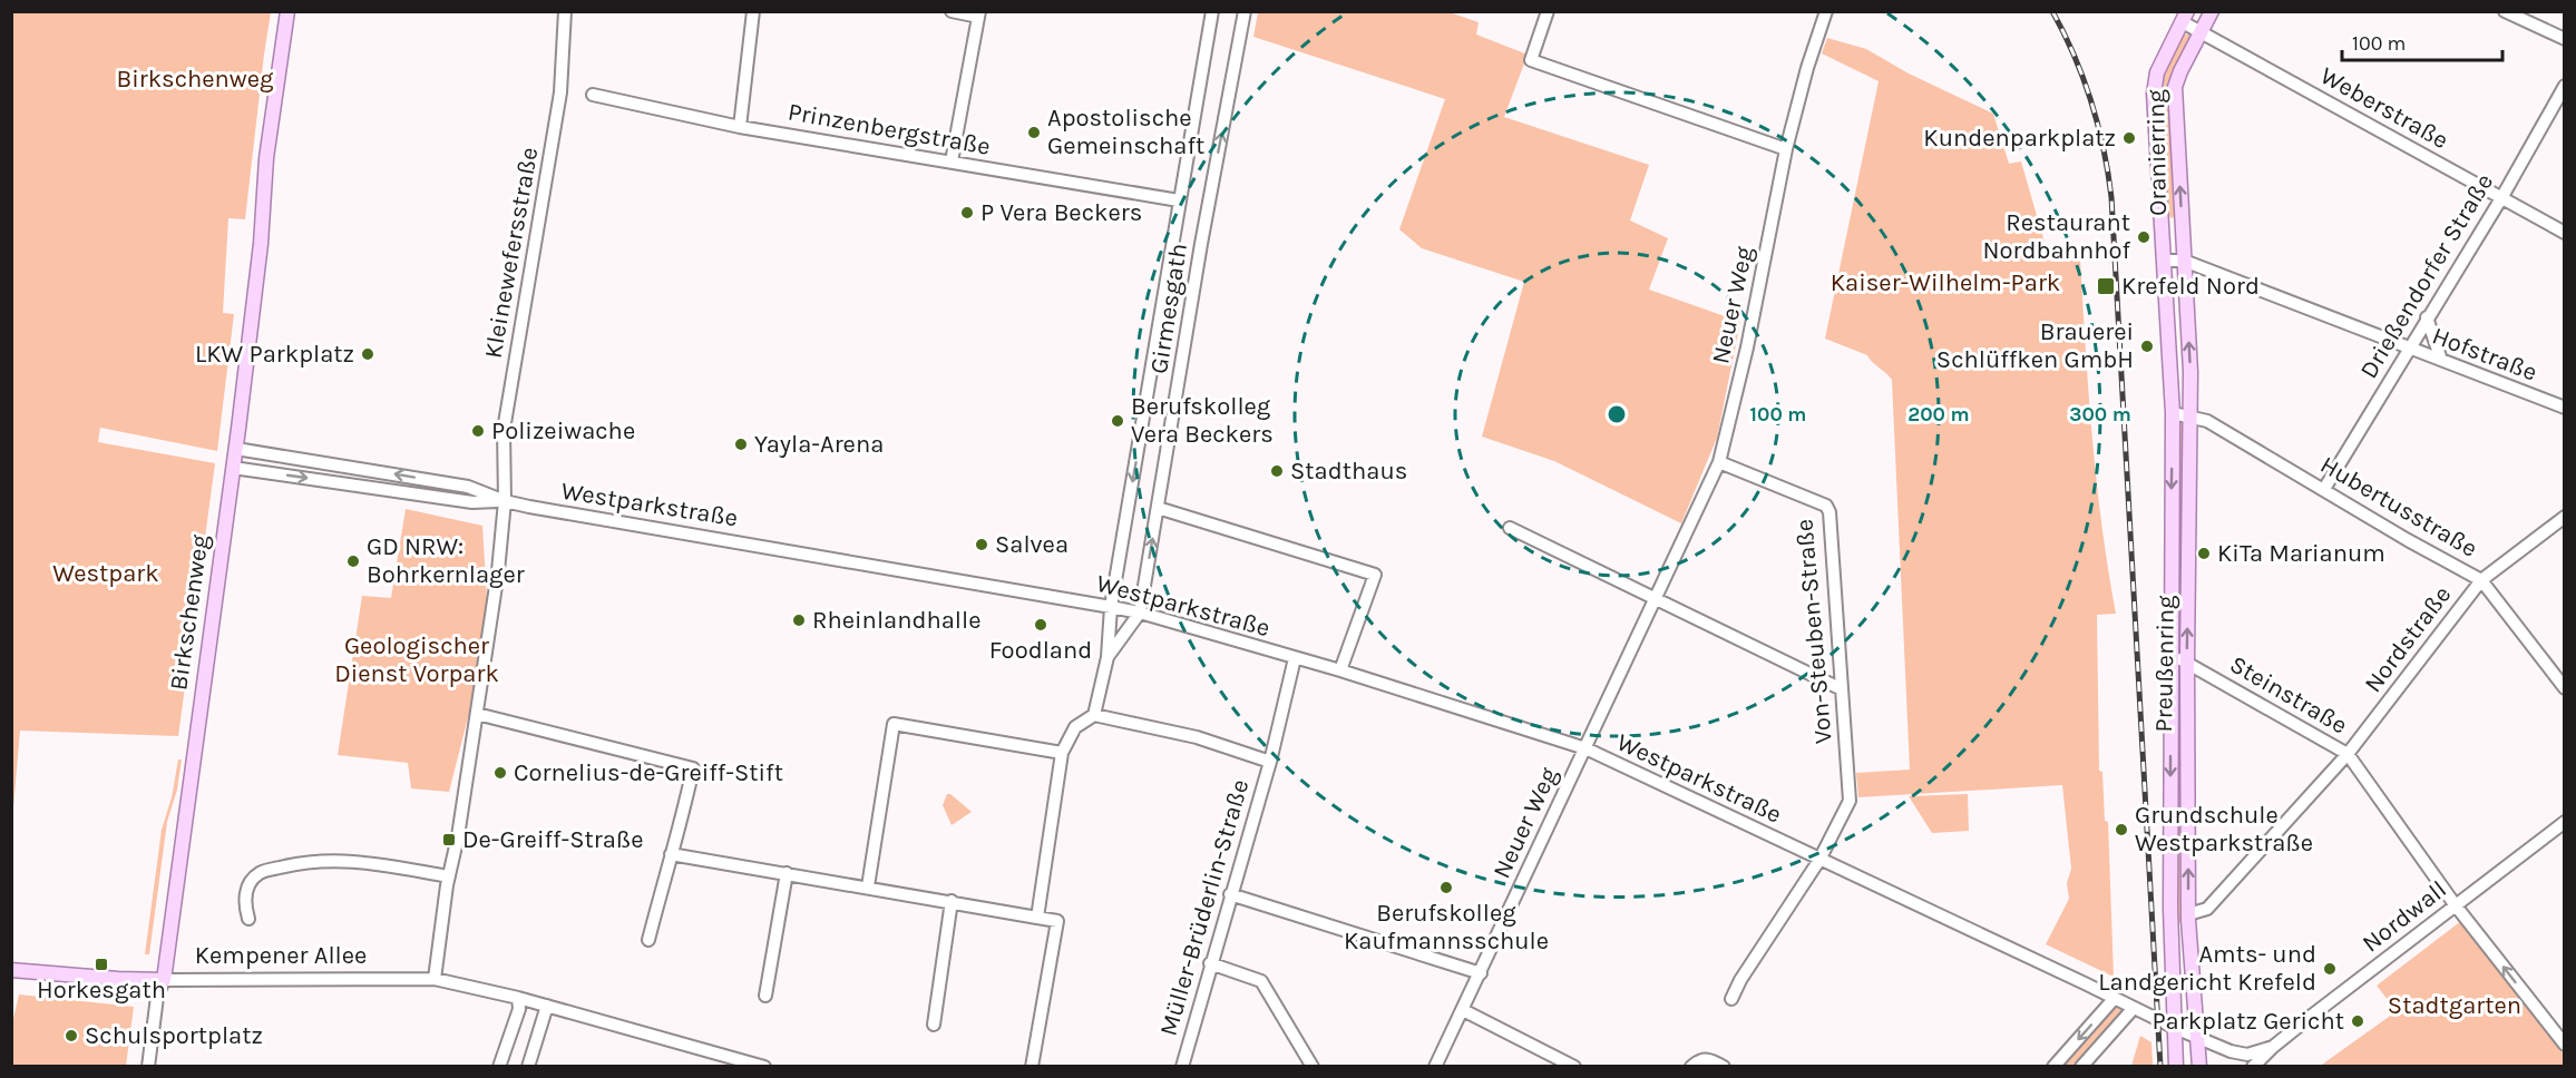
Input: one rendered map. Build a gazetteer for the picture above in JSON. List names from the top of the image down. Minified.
{"streets":{"main road":["Oranierring","Birkschenweg","Preußenring","Kempener Allee"],"street":["Weberstraße","Prinzenbergstraße","Kleinewefersstraße","Drießendorfer Straße","Neuer Weg","Girmesgath","Hofstraße","Westparkstraße","Hubertusstraße","Von-Steuben-Straße","Nordstraße","Steinstraße","Müller-Brüderlin-Straße","Nordwall"]},"crossings":[["Weberstraße","Oranierring"],["Weberstraße","Drießendorfer Straße"],["Prinzenbergstraße","Girmesgath"],["Oranierring","Hofstraße"],["Oranierring","Preußenring"],["Kleinewefersstraße","Westparkstraße"],["Drießendorfer Straße","Hofstraße"],["Drießendorfer Straße","Hubertusstraße"],["Neuer Weg","Westparkstraße"],["Neuer Weg","Von-Steuben-Straße"],["Girmesgath","Westparkstraße"],["Hofstraße","Preußenring"],["Westparkstraße","Birkschenweg"],["Westparkstraße","Von-Steuben-Straße"],["Westparkstraße","Preußenring"],["Westparkstraße","Müller-Brüderlin-Straße"],["Westparkstraße","Nordwall"],["Hubertusstraße","Nordstraße"],["Hubertusstraße","Preußenring"],["Birkschenweg","Kempener Allee"],["Nordstraße","Preußenring"],["Nordstraße","Steinstraße"],["Preußenring","Steinstraße"],["Preußenring","Nordwall"],["Steinstraße","Nordwall"]],"parks":["Birkschenweg","Kaiser-Wilhelm-Park","Westpark","Geologischer Dienst Vorpark","Stadtgarten"],"places":{"other":["Apostolische Gemeinschaft","Kundenparkplatz","P Vera Beckers","Restaurant Nordbahnhof","Brauerei Schlüffken GmbH","LKW Parkplatz","Berufskolleg Vera Beckers","Polizeiwache","Yayla-Arena","Stadthaus","Salvea","KiTa Marianum","GD NRW: Bohrkernlager","Rheinlandhalle","Foodland","Cornelius-de-Greiff-Stift","Grundschule Westparkstraße","Berufskolleg Kaufmannsschule","Amts- und Landgericht Krefeld","Parkplatz Gericht","Schulsportplatz"],"transit":["Krefeld Nord","De-Greiff-Straße","Horkesgath"]},"scale_bar":"100 m","rings":["100 m","200 m","300 m"]}
